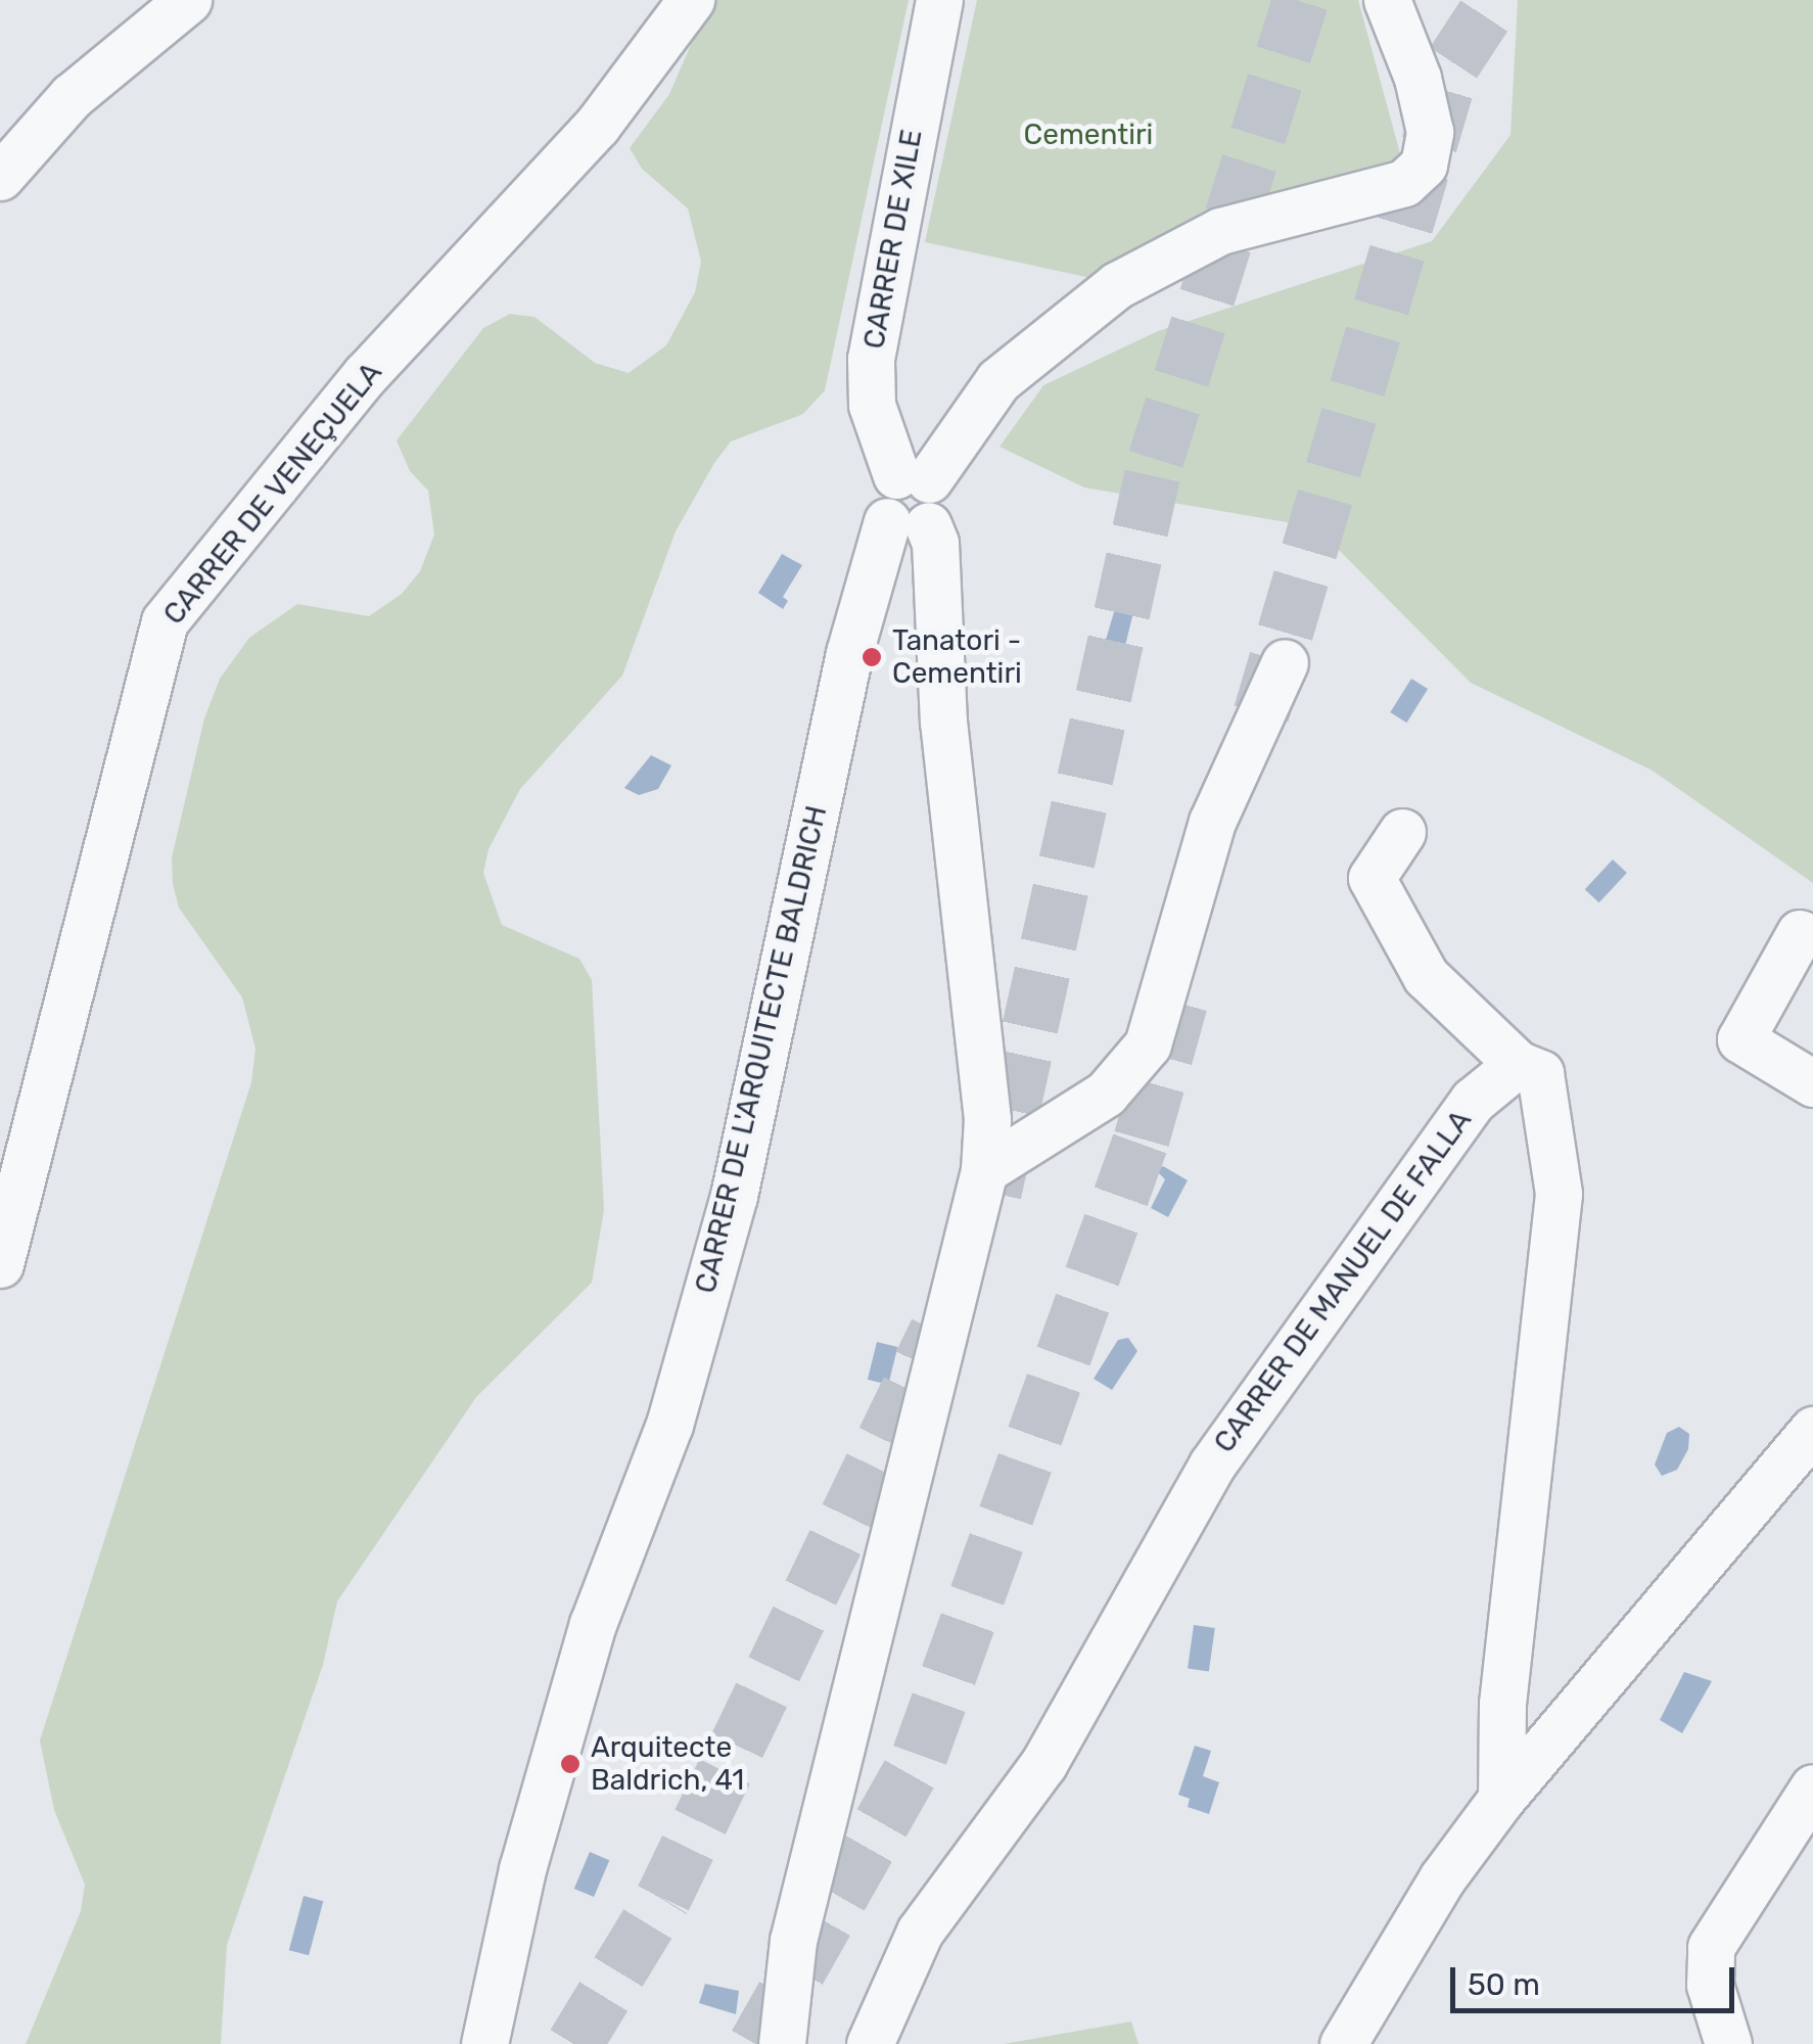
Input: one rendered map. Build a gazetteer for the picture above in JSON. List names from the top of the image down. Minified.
{"streets":{"street":["CARRER DE XILE","CARRER DE VENEÇUELA","CARRER DE L'ARQUITECTE BALDRICH","CARRER DE MANUEL DE FALLA"]},"crossings":[["CARRER DE XILE","CARRER DE L'ARQUITECTE BALDRICH"]],"parks":["Cementiri"],"places":["Tanatori - Cementiri","Arquitecte Baldrich, 41"],"scale_bar":"50 m"}
